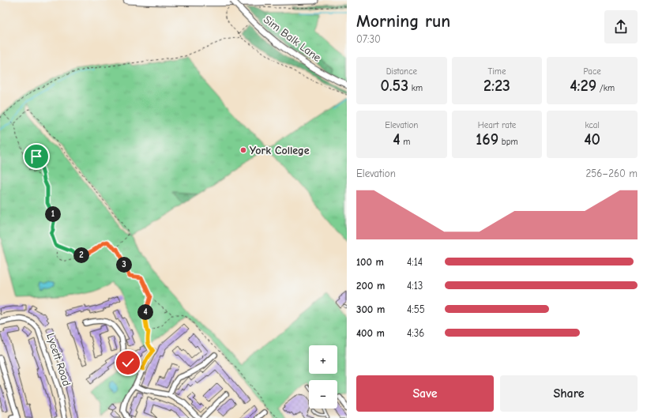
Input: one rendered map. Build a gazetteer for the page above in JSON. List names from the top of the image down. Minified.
{"streets":{"street":["Sim Balk Lane","Lycett Road"]},"places":["York College"],"page":{"heading":["Morning run","07:30"],"stats":[["Distance","0.53 km"],["Time","2:23"],["Pace","4:29 /km"],["Elevation","4 m"],["Heart rate","169 bpm"],["kcal","40"]],"chart":["Elevation","256–260 m"],"pins":["1","2","3","4"],"list":[{"name":"100 m","note":"4:14"},{"name":"200 m","note":"4:13"},{"name":"300 m","note":"4:55"},{"name":"400 m","note":"4:36"}],"map_buttons":["+","−"],"buttons":["Save","Share"]}}
